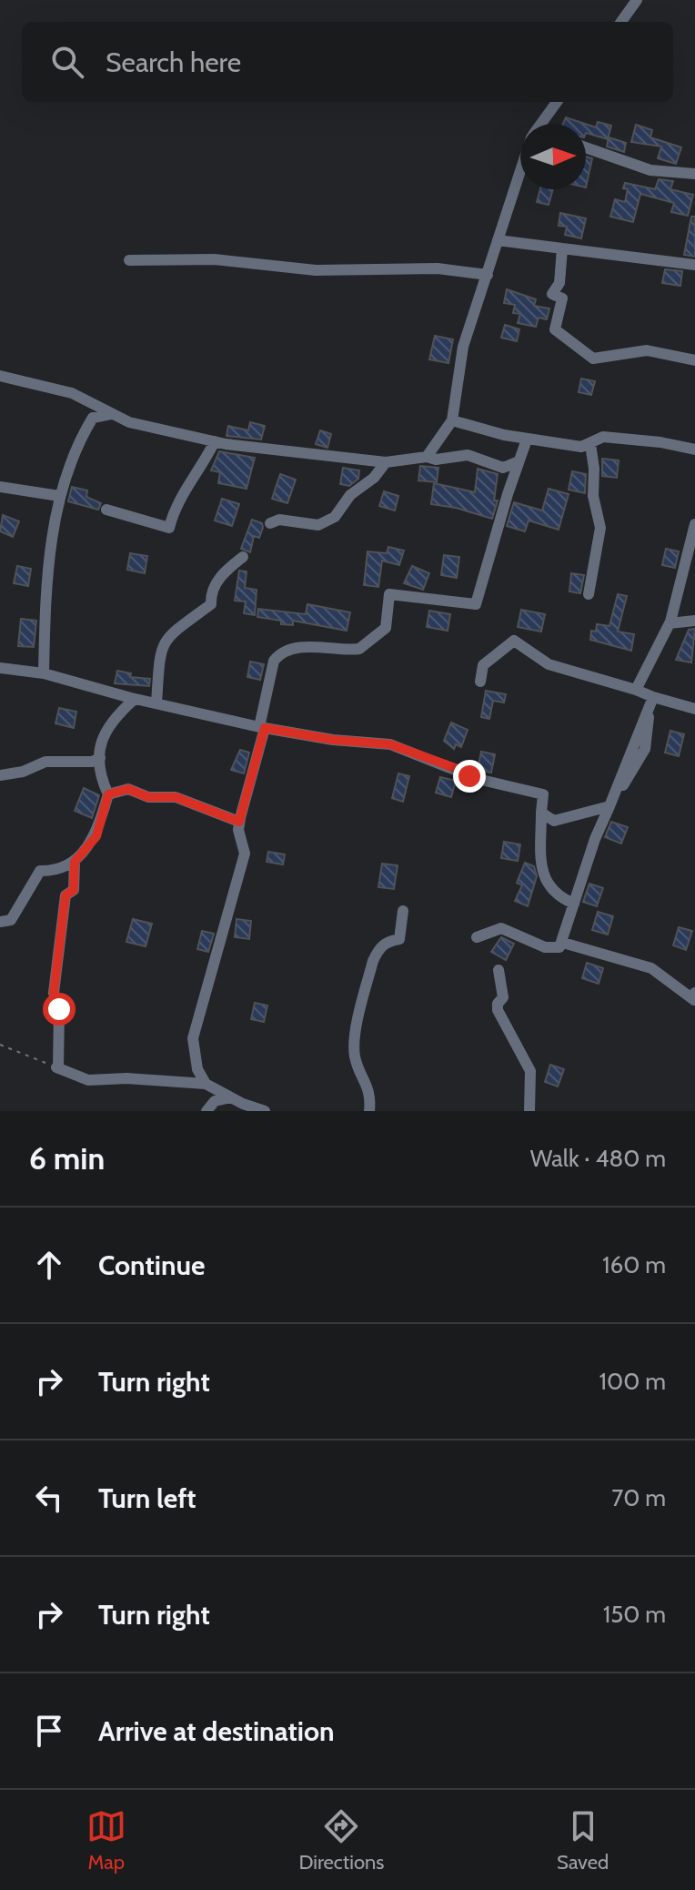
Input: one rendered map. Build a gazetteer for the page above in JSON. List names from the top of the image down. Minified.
{"north":"right","page":{"search":"Search here","heading":["6 min","Walk · 480 m"],"list":[["Continue","160 m"],["Turn right","100 m"],["Turn left","70 m"],["Turn right","150 m"],"Arrive at destination"],"nav":["Map","Directions","Saved"]}}
